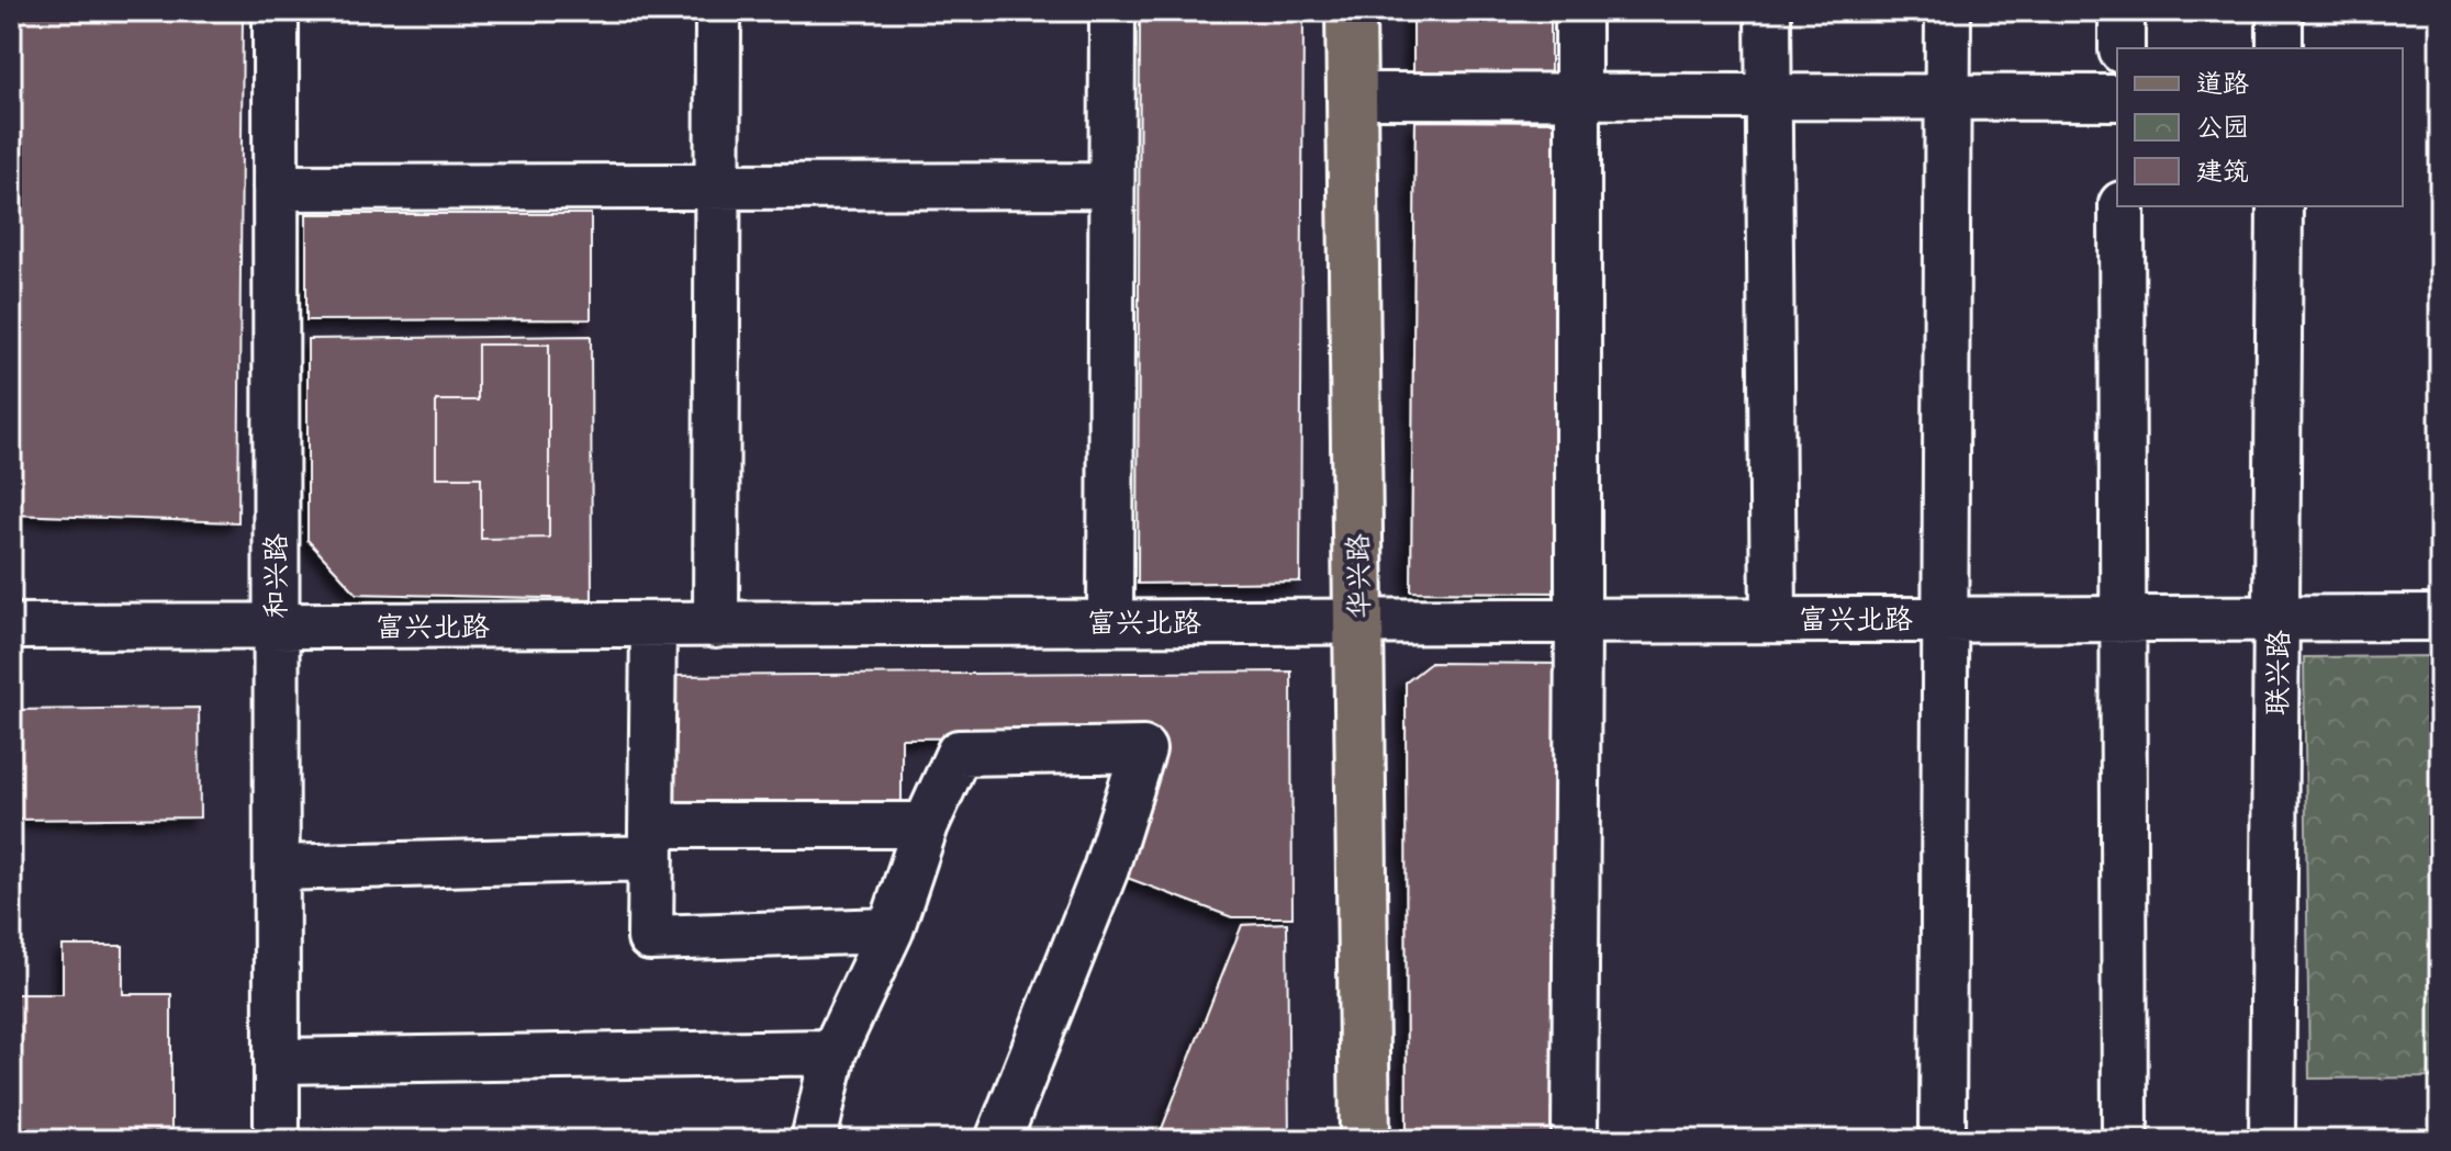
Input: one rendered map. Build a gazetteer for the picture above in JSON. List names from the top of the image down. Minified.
{"streets":{"main road":["华兴路"],"street":["和兴路","富兴北路","联兴路"]},"crossings":[["和兴路","富兴北路"],["华兴路","富兴北路"],["富兴北路","联兴路"]],"legend":["道路","公园","建筑"]}
